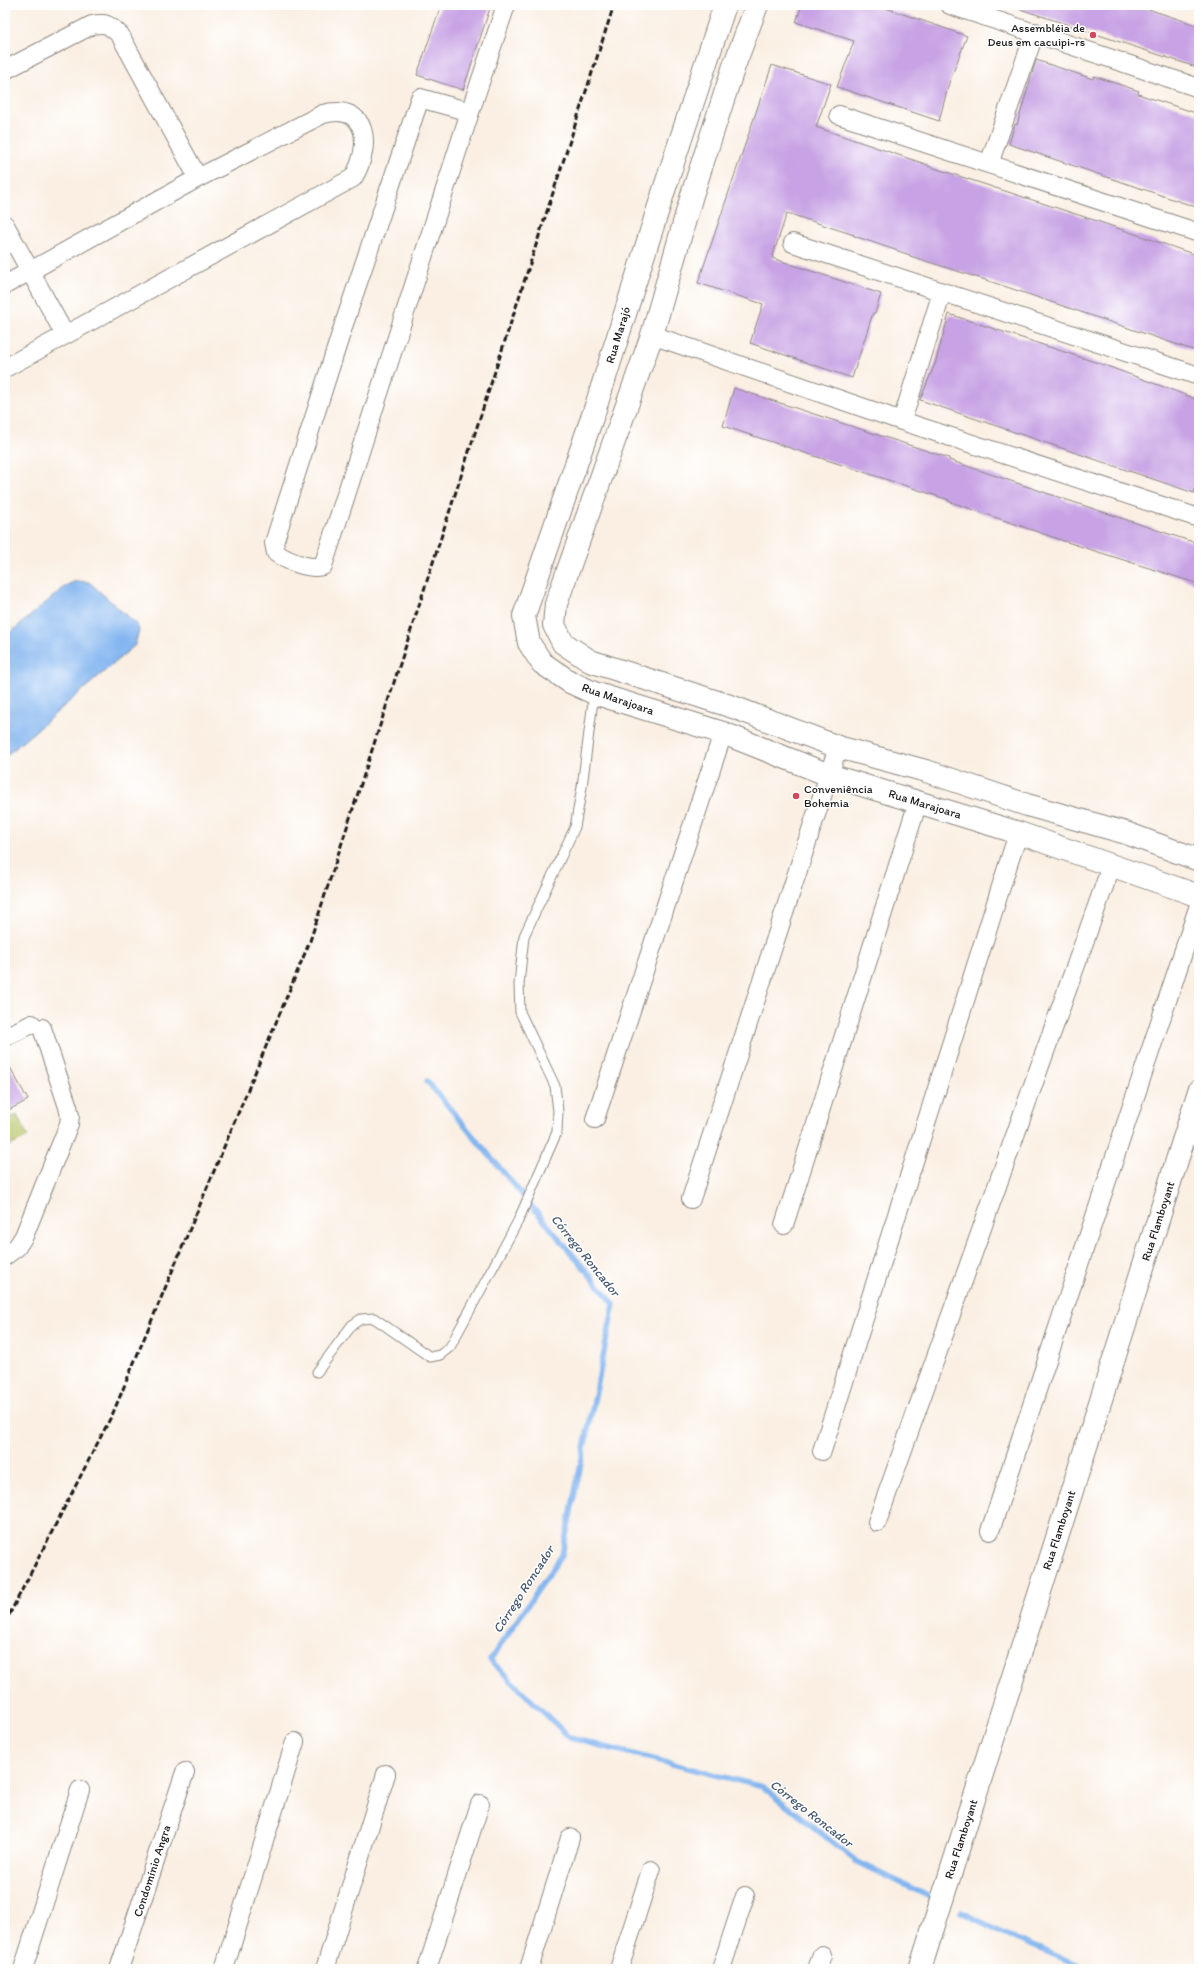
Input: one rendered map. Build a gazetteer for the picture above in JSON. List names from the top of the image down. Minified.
{"streets":{"street":["Rua Marajó","Rua Marajoara","Rua Flamboyant","Condomínio Angra"]},"crossings":[["Rua Marajó","Rua Marajoara"]],"water":["Córrego Roncador"],"places":["Assembléia de Deus em cacuipi-rs","Conveniência Bohemia"]}
